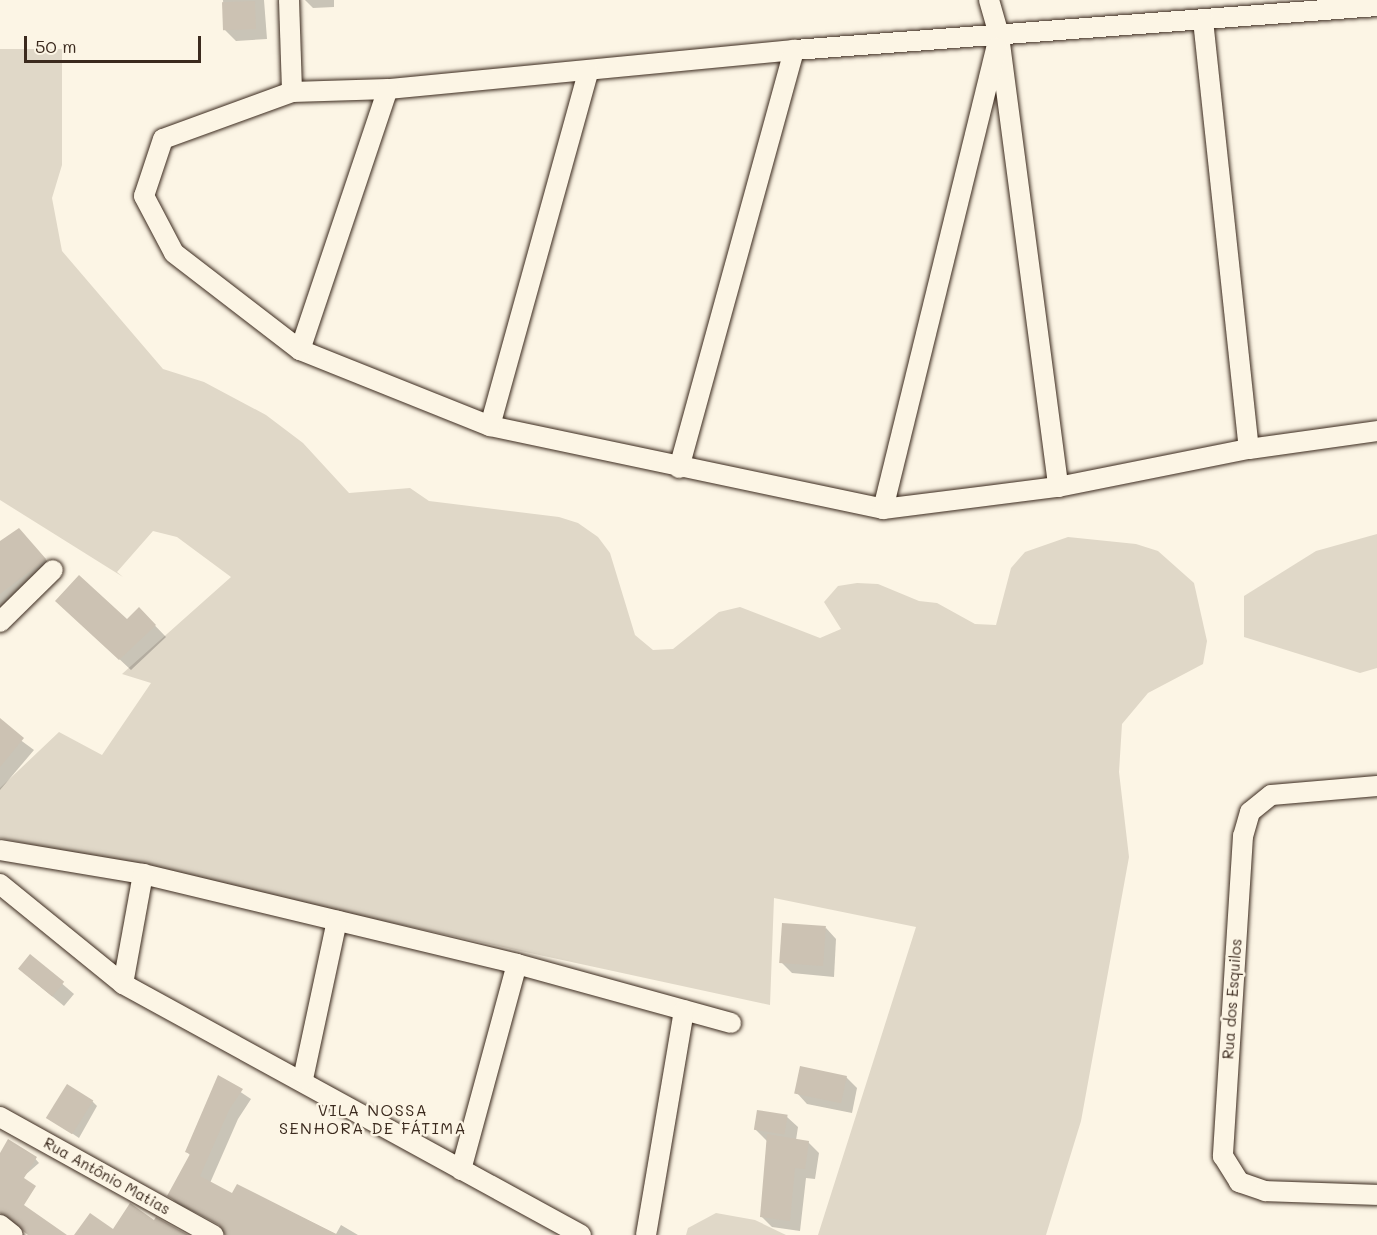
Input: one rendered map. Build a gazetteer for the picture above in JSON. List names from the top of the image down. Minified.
{"streets":{"street":["Rua dos Esquilos","Rua Antônio Matias"]},"districts":["VILA NOSSA SENHORA DE FÁTIMA"],"scale_bar":"50 m"}
